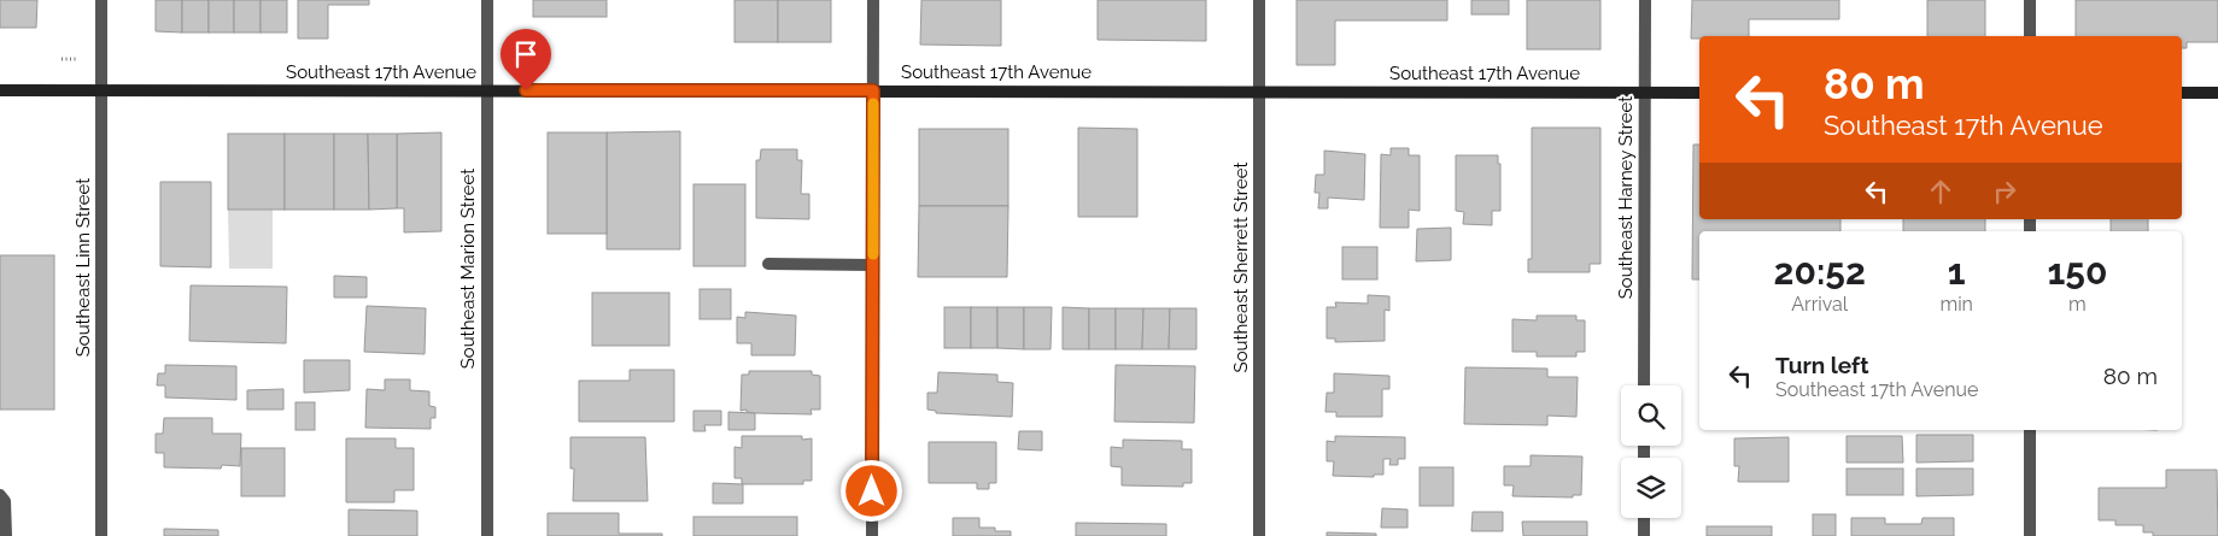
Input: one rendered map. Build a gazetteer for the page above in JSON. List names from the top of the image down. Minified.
{"streets":{"main road":["Southeast 17th Avenue"],"street":["Southeast Harney Street","Southeast Linn Street","Southeast Sherrett Street","Southeast Marion Street"]},"crossings":[["Southeast 17th Avenue","Southeast Harney Street"],["Southeast 17th Avenue","Southeast Linn Street"],["Southeast 17th Avenue","Southeast Sherrett Street"],["Southeast 17th Avenue","Southeast Marion Street"]],"page":{"turn":["80 m","Southeast 17th Avenue"],"eta":["20:52","Arrival","1","min","150","m"],"list":[{"name":"Turn left","note":"Southeast 17th Avenue","value":"80 m"}]}}
